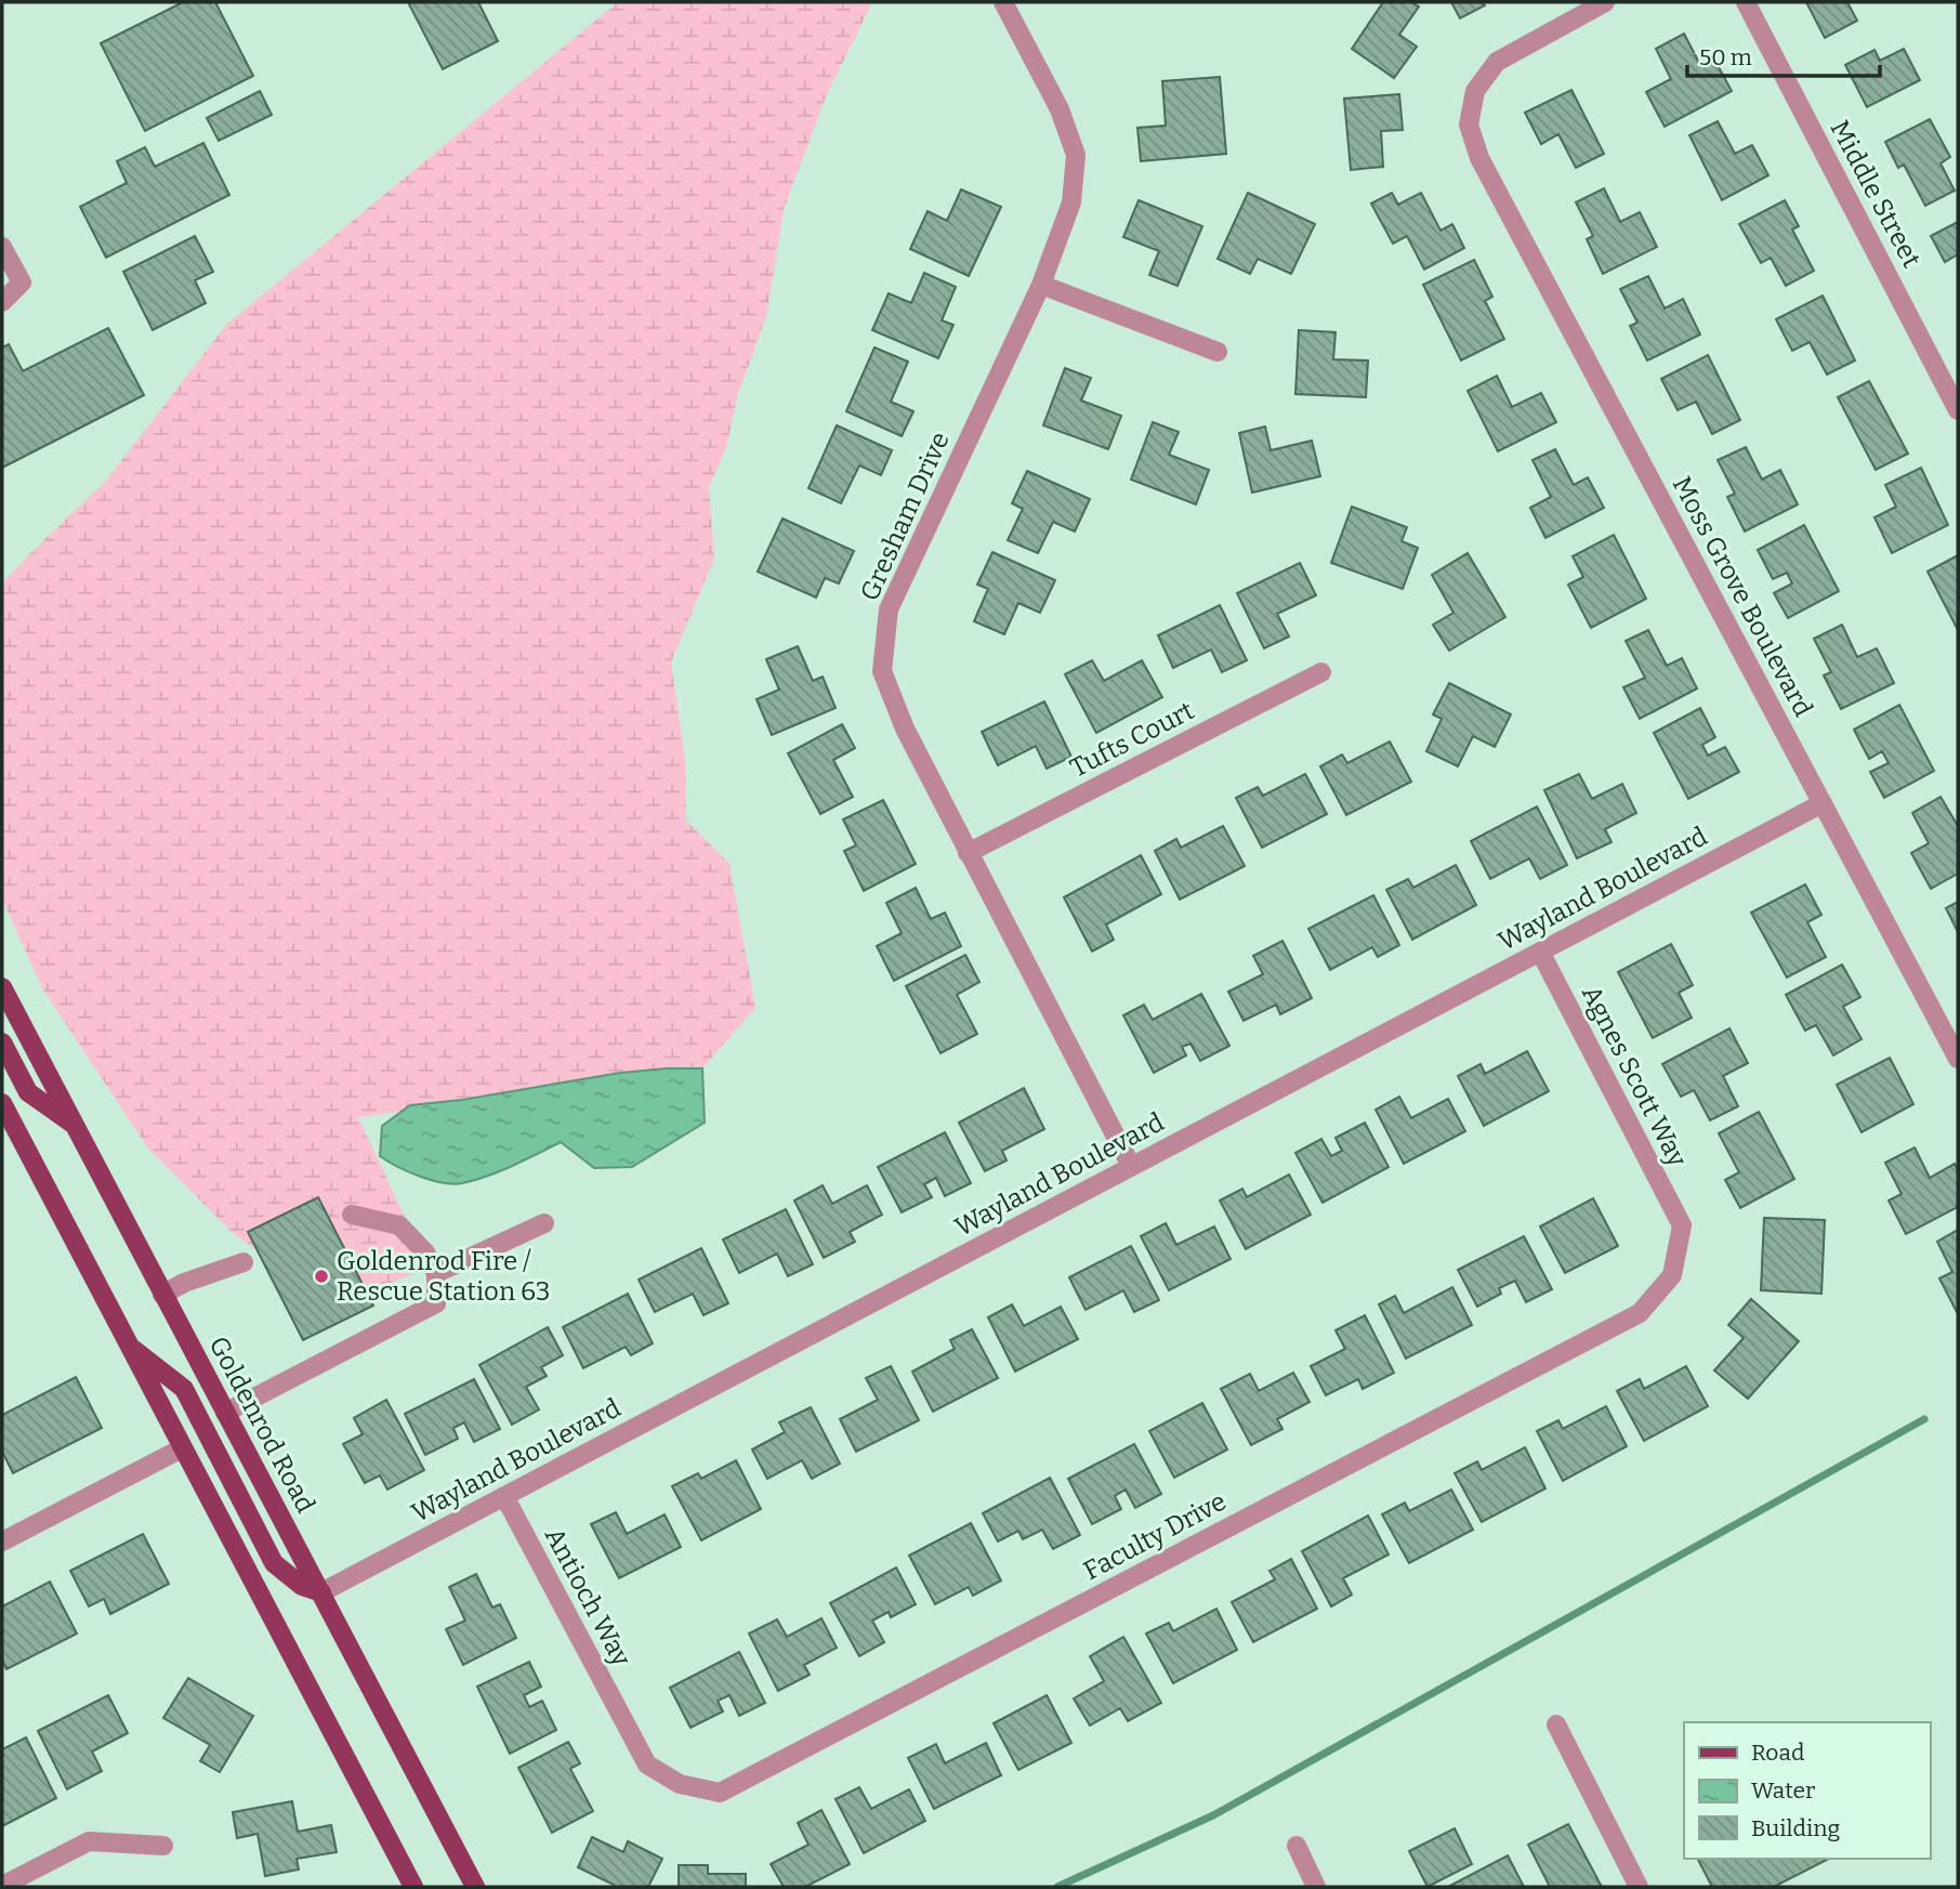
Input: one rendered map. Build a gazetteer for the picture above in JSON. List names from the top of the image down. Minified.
{"streets":{"main road":["Goldenrod Road"],"street":["Middle Street","Gresham Drive","Moss Grove Boulevard","Tufts Court","Wayland Boulevard","Agnes Scott Way","Faculty Drive","Antioch Way"]},"crossings":[["Gresham Drive","Tufts Court"],["Gresham Drive","Wayland Boulevard"],["Moss Grove Boulevard","Wayland Boulevard"],["Wayland Boulevard","Agnes Scott Way"],["Wayland Boulevard","Goldenrod Road"],["Wayland Boulevard","Antioch Way"],["Agnes Scott Way","Faculty Drive"],["Faculty Drive","Antioch Way"]],"places":["Goldenrod Fire / Rescue Station 63"],"legend":["Road","Water","Building"],"scale_bar":"50 m"}
